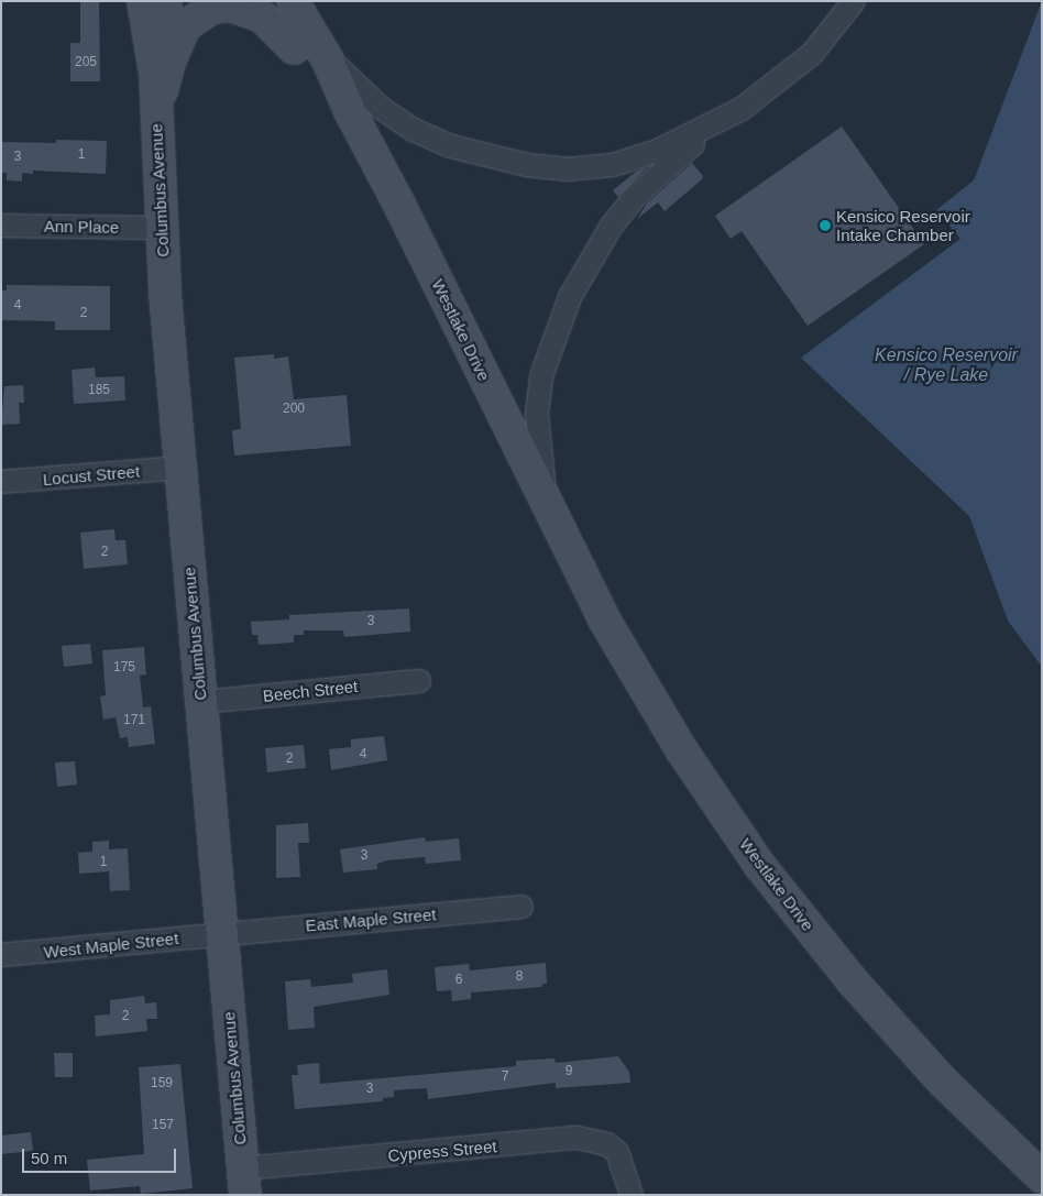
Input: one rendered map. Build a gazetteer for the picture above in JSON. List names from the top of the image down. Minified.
{"streets":{"street":["Columbus Avenue","Ann Place","Westlake Drive","Locust Street","Beech Street","East Maple Street","West Maple Street","Cypress Street"]},"crossings":[["Columbus Avenue","Ann Place"],["Columbus Avenue","Locust Street"],["Columbus Avenue","Beech Street"],["Columbus Avenue","East Maple Street"],["Columbus Avenue","West Maple Street"],["Columbus Avenue","Cypress Street"],["East Maple Street","West Maple Street"]],"water":["Kensico Reservoir / Rye Lake"],"places":["Kensico Reservoir Intake Chamber"],"house_numbers":["205","1","3","4","2","185","200","2","3","175","171","4","2","3","1","8","6","2","9","7","159","3","157"],"scale_bar":"50 m"}
